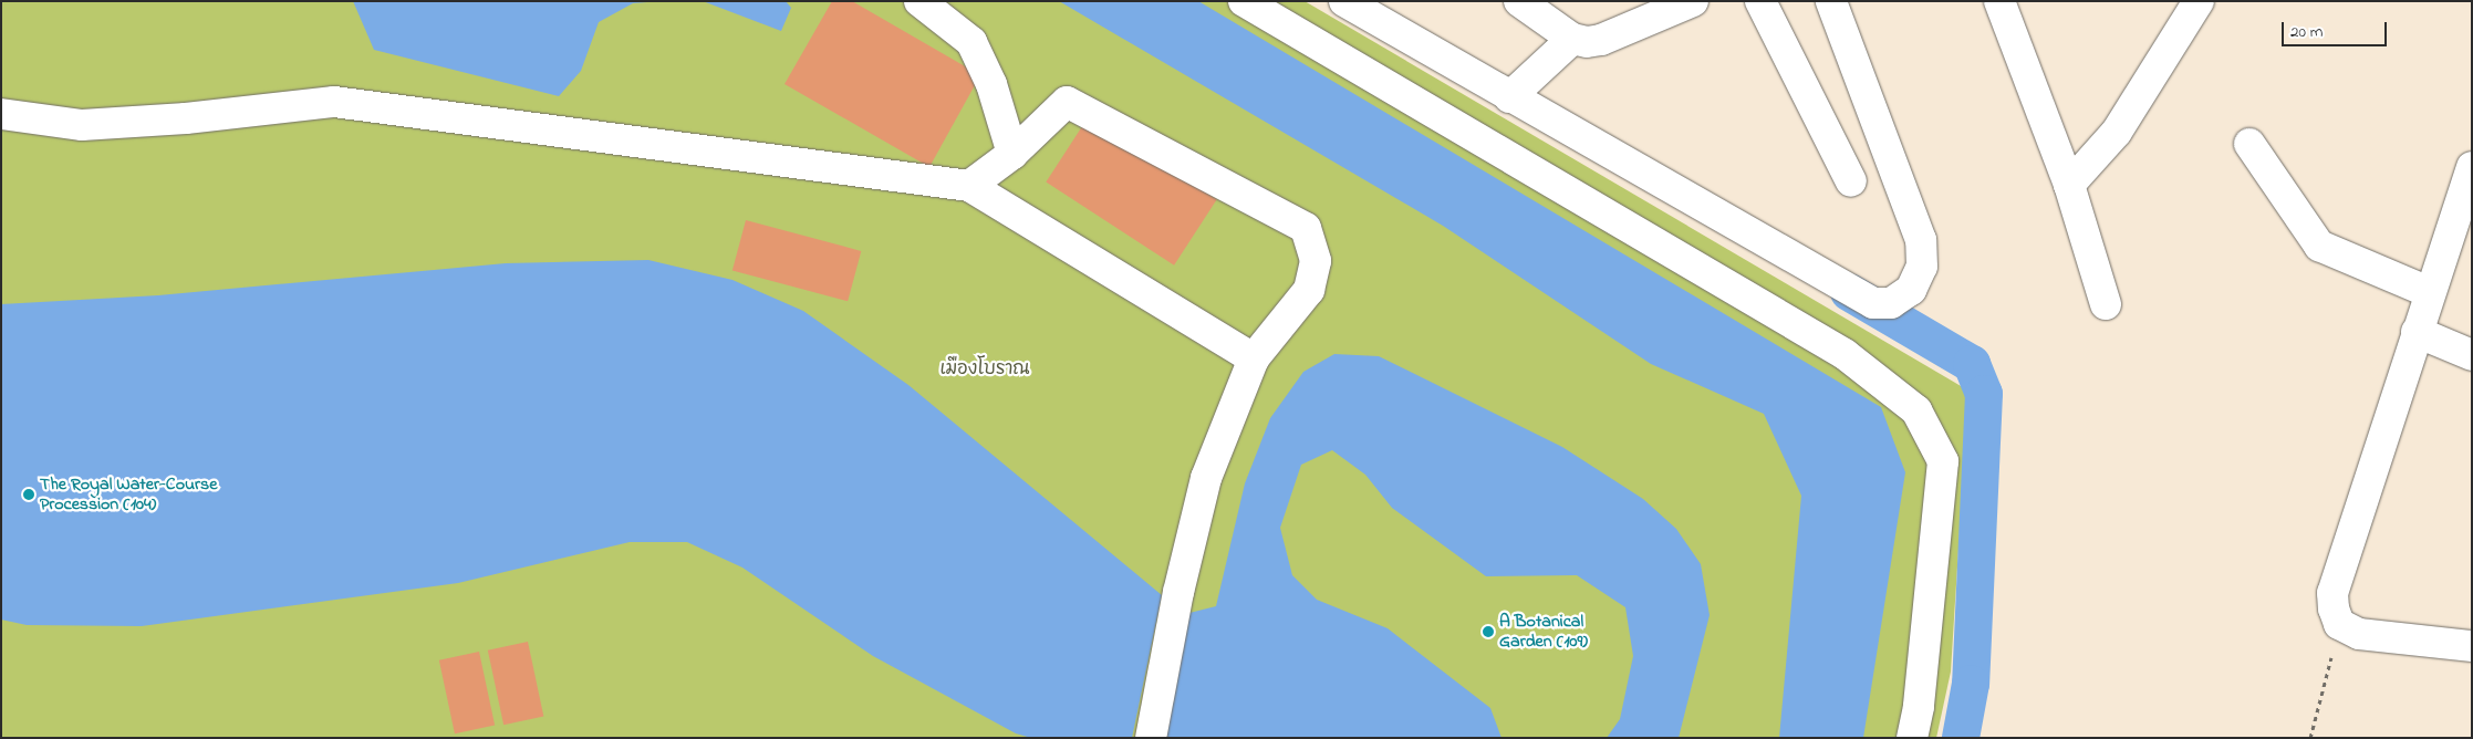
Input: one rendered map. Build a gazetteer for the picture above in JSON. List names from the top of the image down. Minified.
{"parks":["เมืองโบราณ"],"places":["The Royal Water-Course Procession (104)","A Botanical Garden (109)"],"scale_bar":"20 m"}
